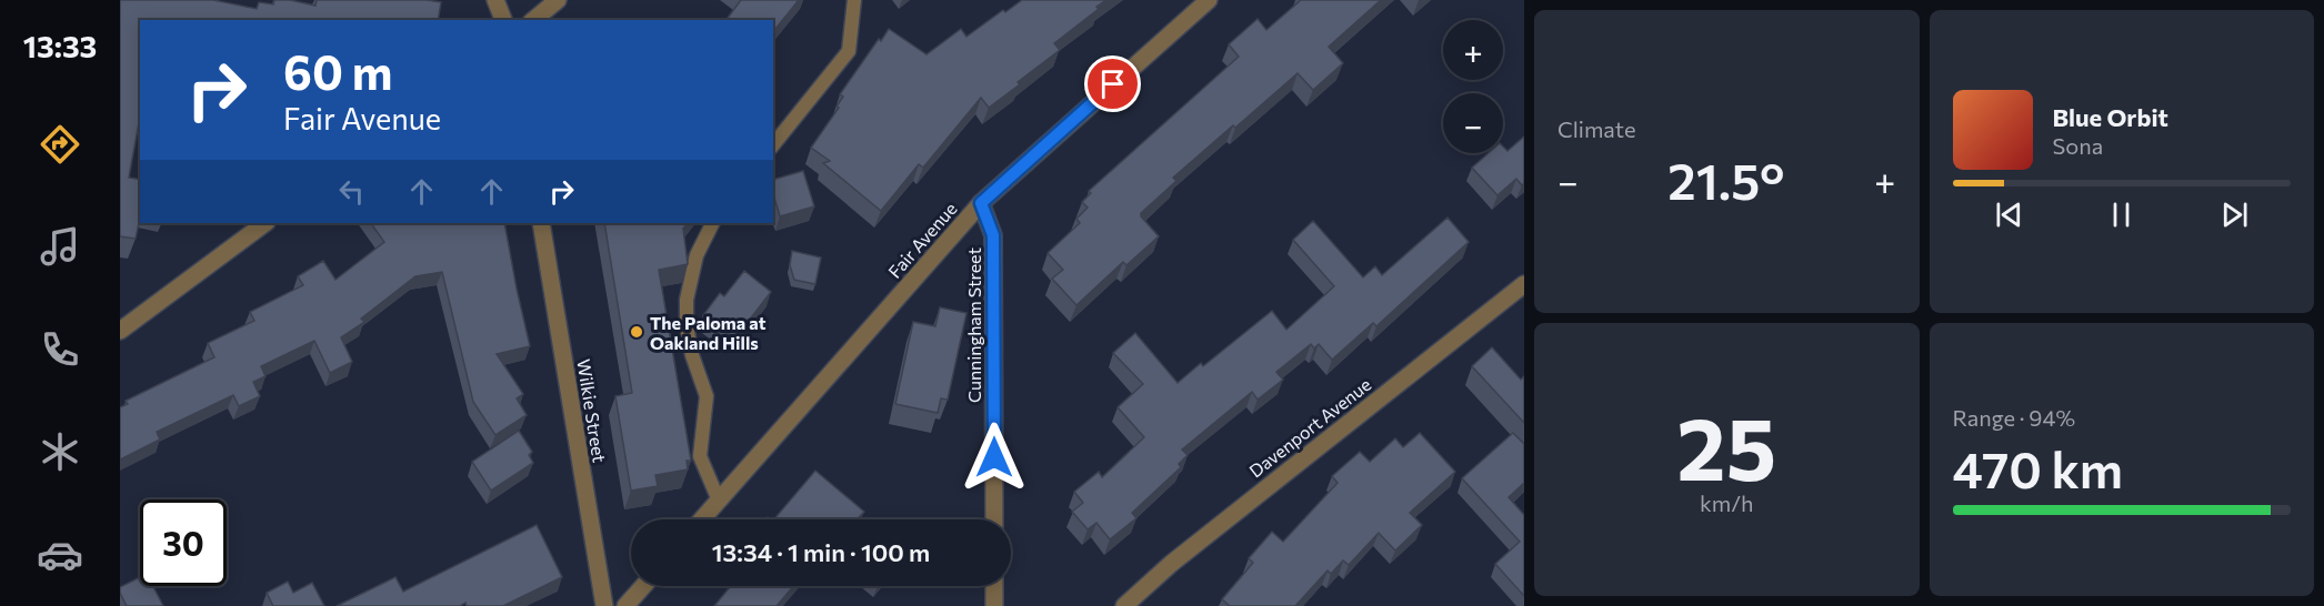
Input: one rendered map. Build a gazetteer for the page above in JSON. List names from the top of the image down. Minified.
{"streets":{"street":["Fair Avenue","Cunningham Street","Wilkie Street","Davenport Avenue"]},"crossings":[["Fair Avenue","Cunningham Street"]],"places":["The Paloma at Oakland Hills"],"page":{"tabs":"13:33","tile":["Climate",["25","km/h"],["Range · 94%","470 km"]],"map_buttons":["+","−"],"turn":["60 m","Fair Avenue"],"song":["Blue Orbit","Sona"],"heat":["−","21.5°","+"],"limit":"30","trip":"13:34 · 1 min · 100 m"}}
